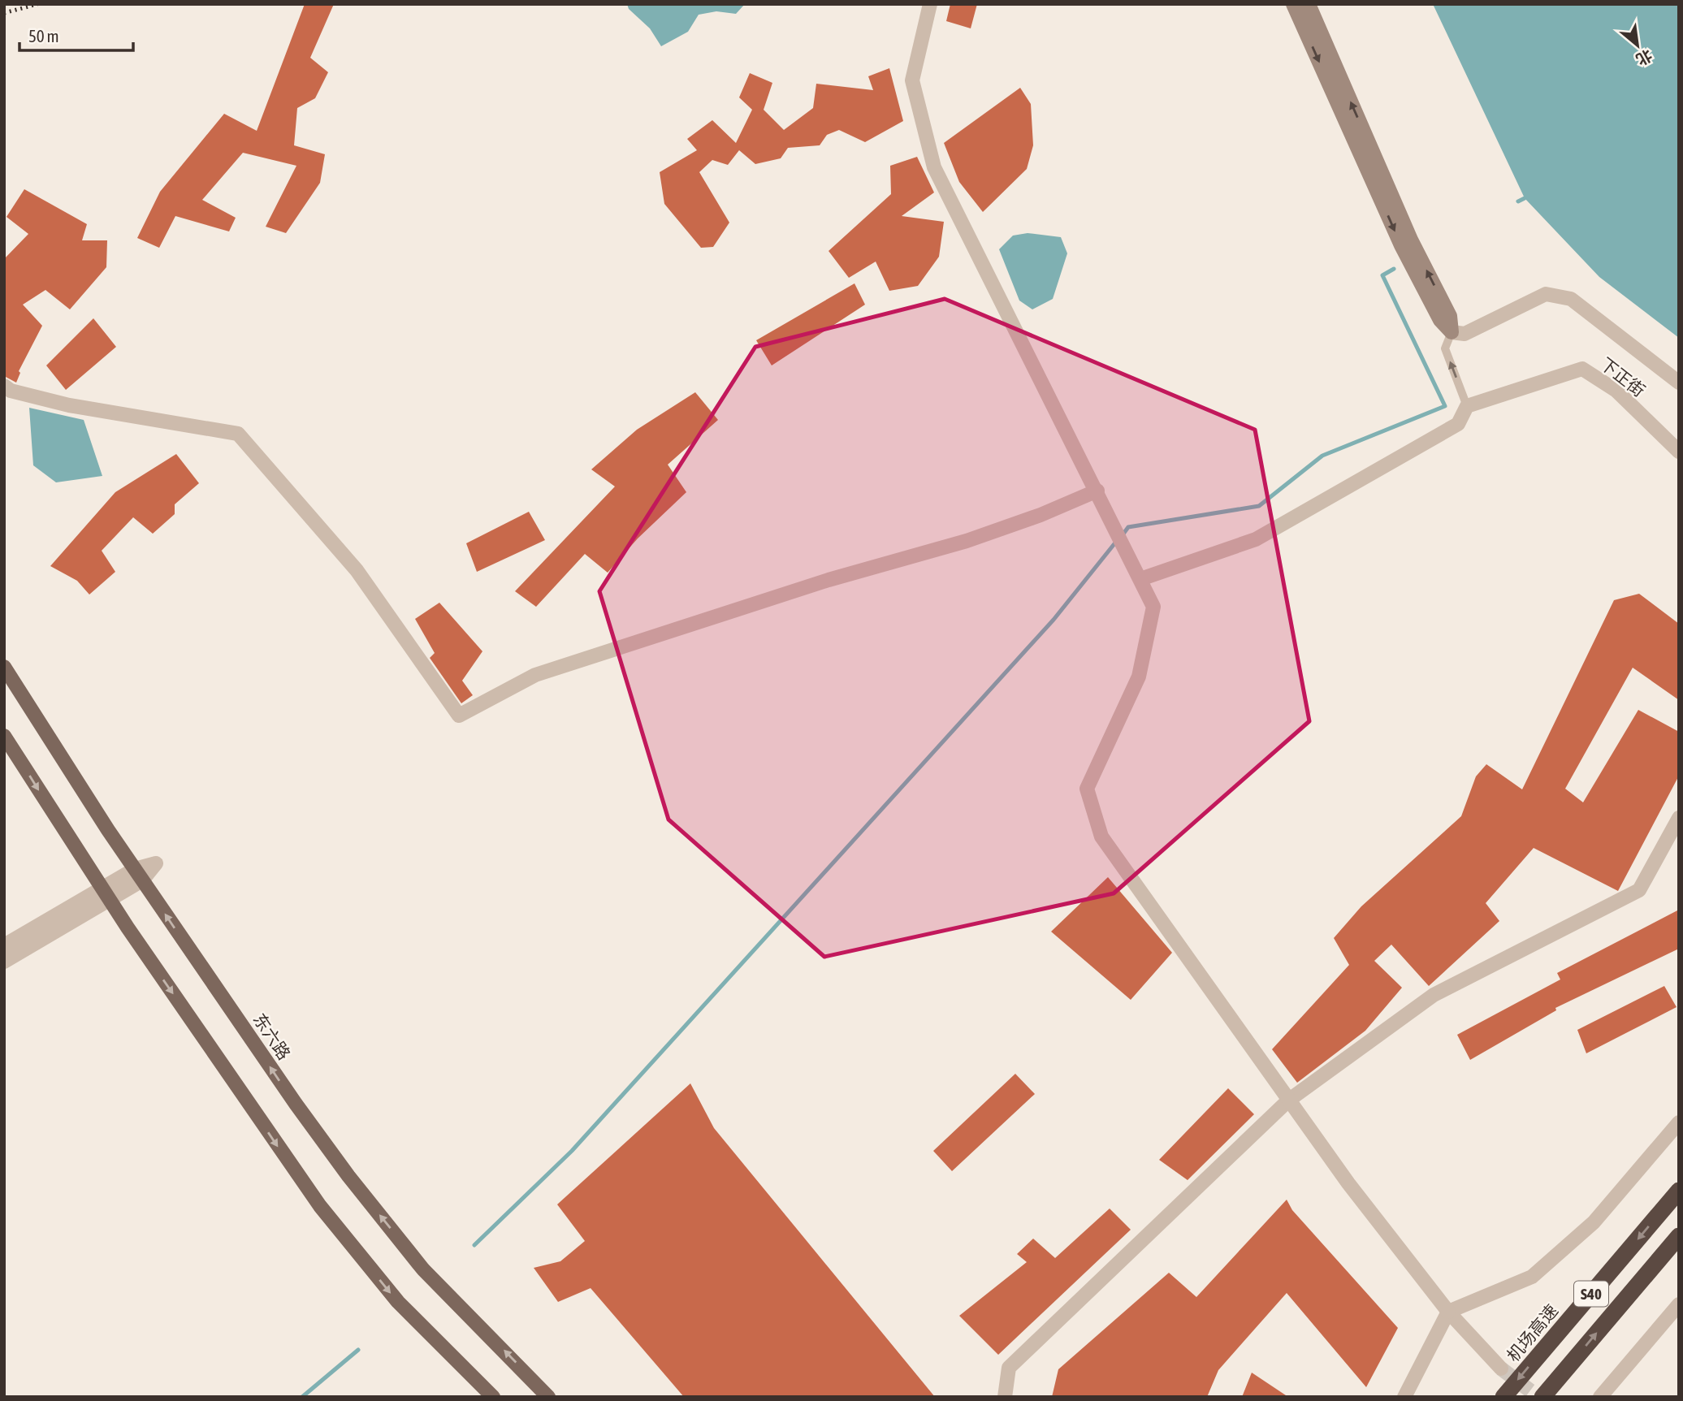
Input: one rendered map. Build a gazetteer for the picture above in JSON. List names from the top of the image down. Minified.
{"streets":{"highway":["S40","机场高速"],"main road":["东六路"],"street":["下正街"]},"scale_bar":"50 m","north":"bottom right"}
